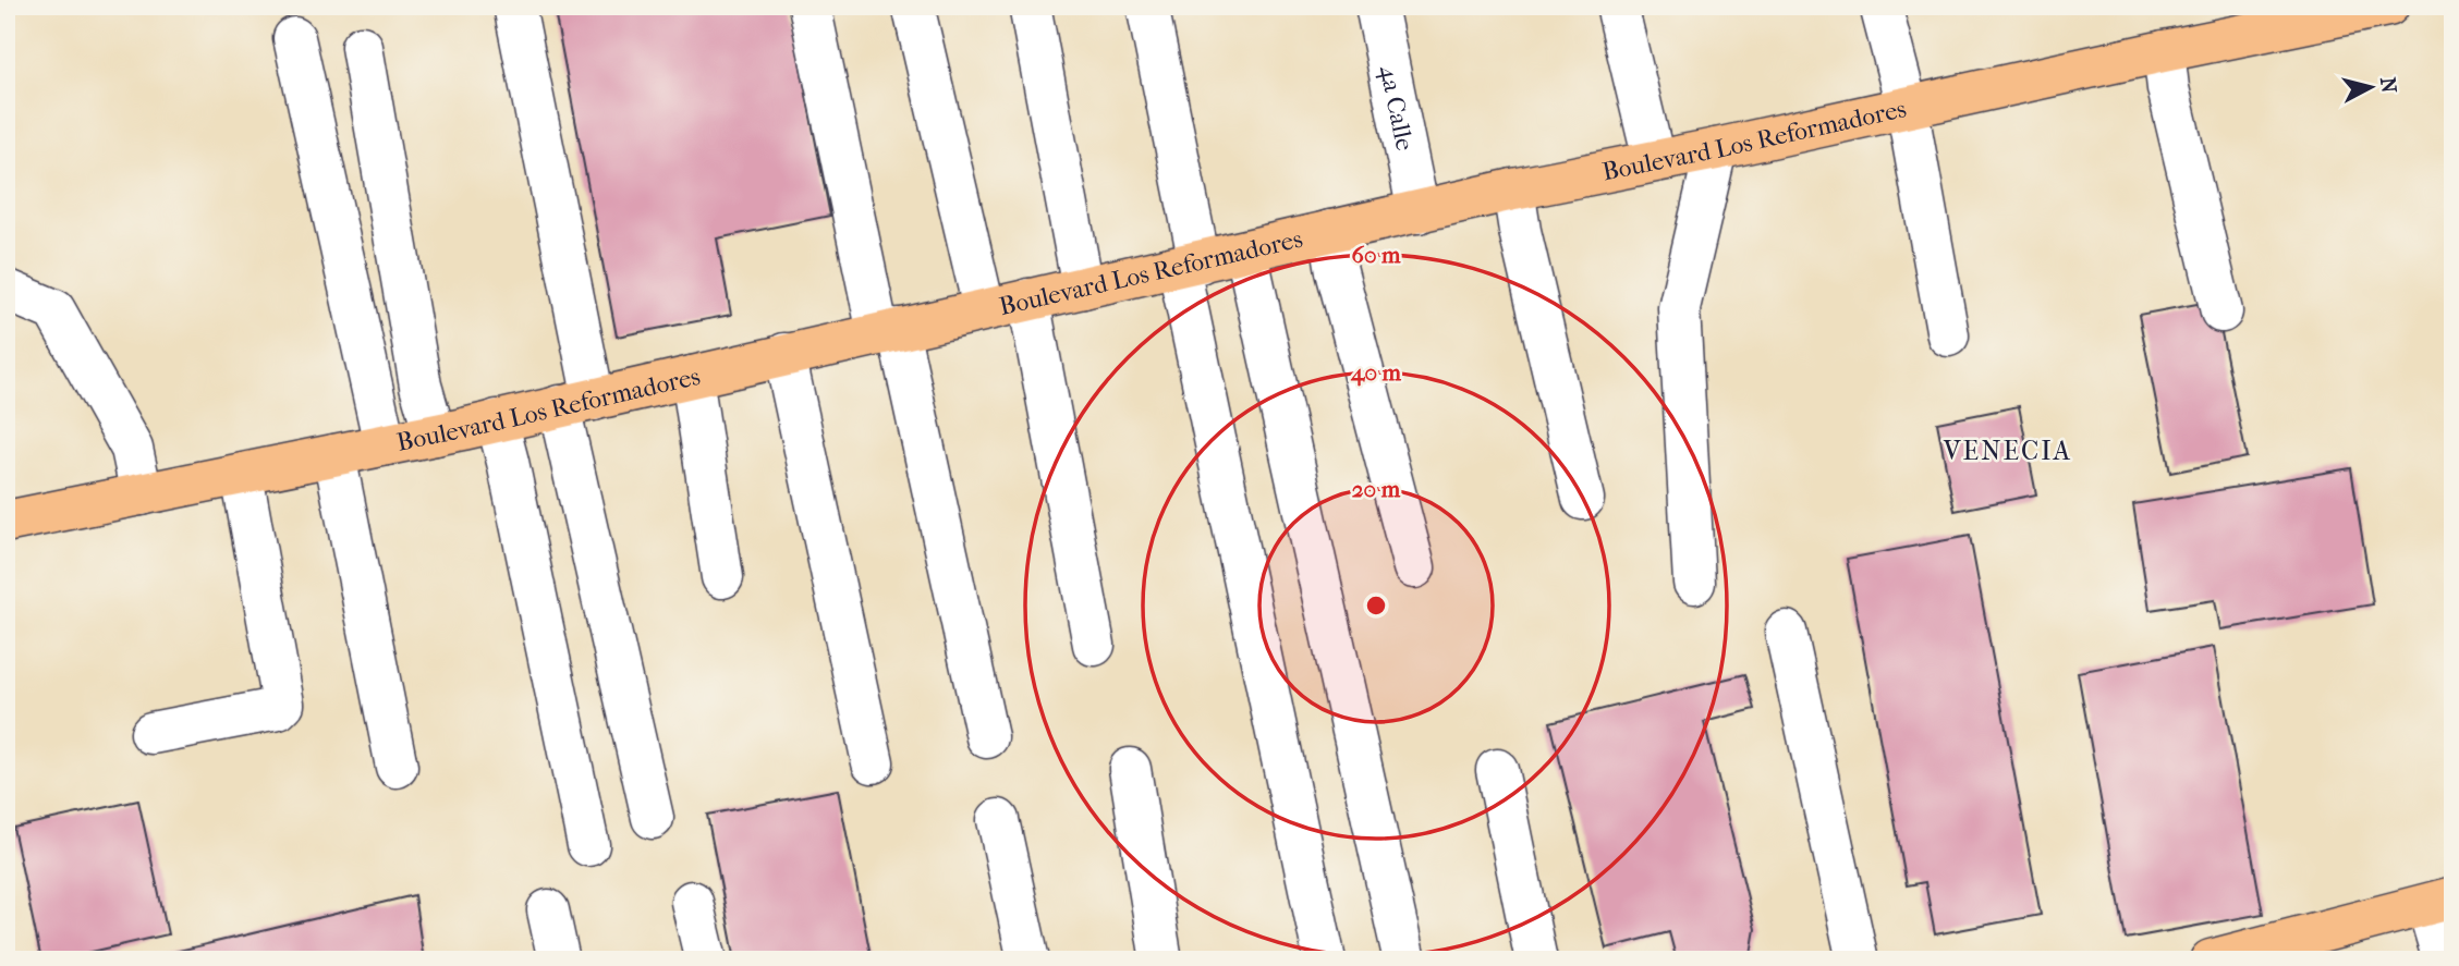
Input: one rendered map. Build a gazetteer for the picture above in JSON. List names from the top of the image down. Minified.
{"streets":{"main road":["Boulevard Los Reformadores"],"street":["4a Calle"]},"crossings":[["4a Calle","Boulevard Los Reformadores"]],"districts":["VENECIA"],"north":"right","rings":["60 m","40 m","20 m"]}
